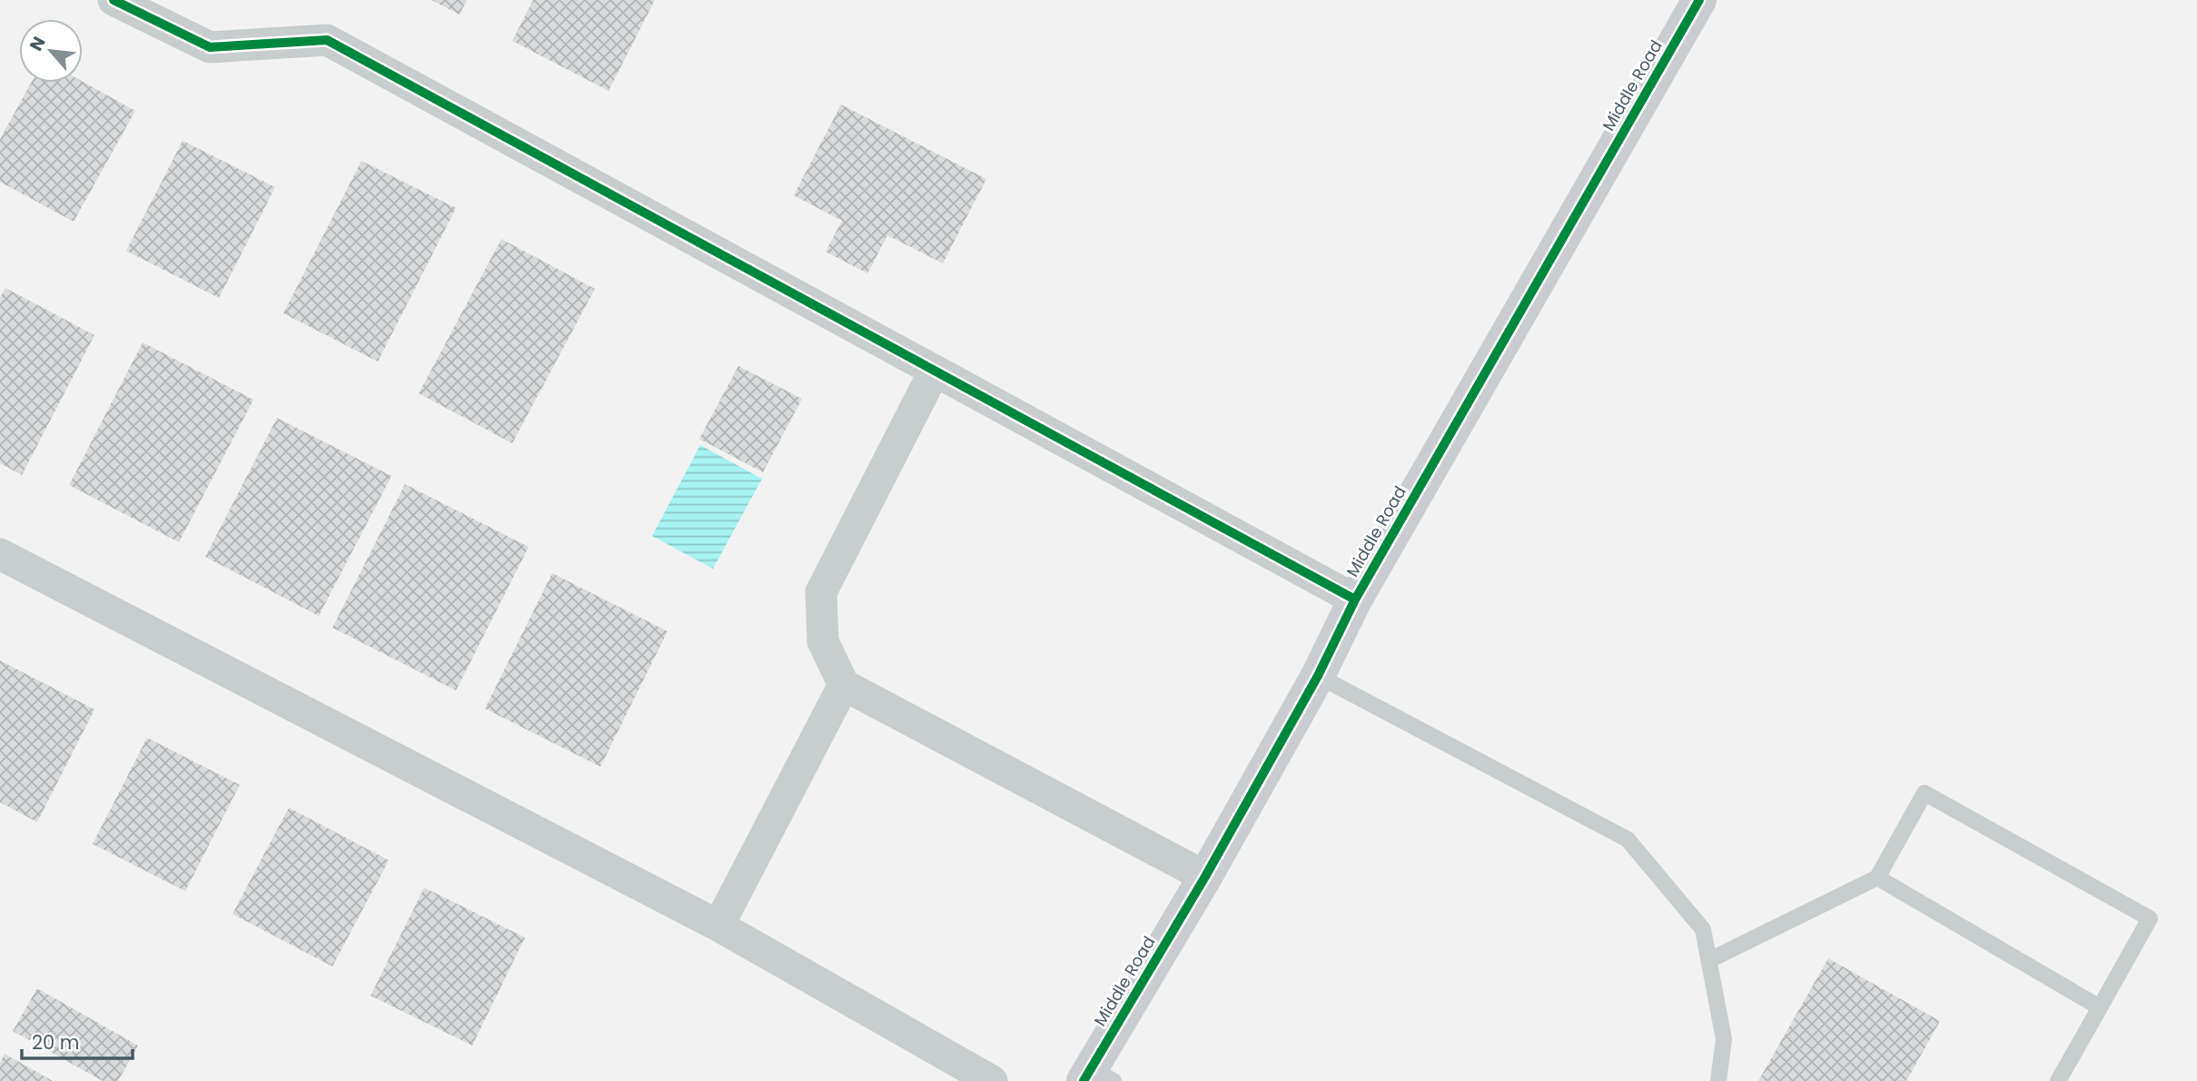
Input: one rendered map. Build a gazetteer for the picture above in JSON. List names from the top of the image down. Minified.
{"streets":{"street":["Middle Road"]},"scale_bar":"20 m","north":"top left"}
